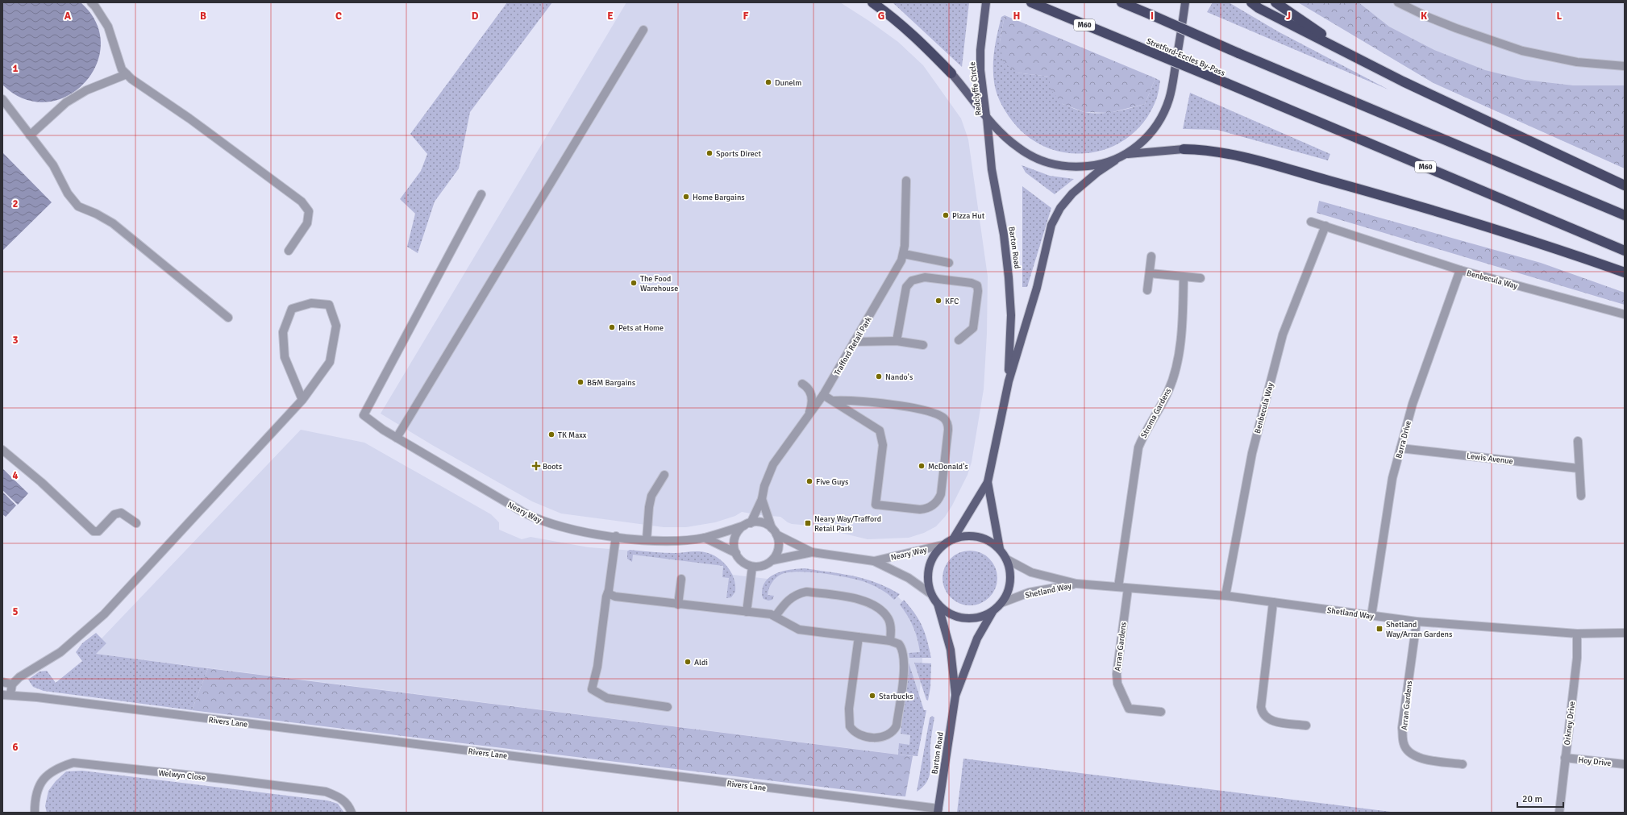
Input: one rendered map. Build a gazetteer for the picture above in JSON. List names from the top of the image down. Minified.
{"streets":{"highway":["M60","Stretford-Eccles By-Pass"],"main road":["Redclyffe Circle","Barton Road"],"street":["Benbecula Way","Trafford Retail Park","Stroma Gardens","Barra Drive","Lewis Avenue","Neary Way","Shetland Way","Arran Gardens","Rivers Lane","Orkney Drive","Hoy Drive","Welwyn Close"]},"crossings":[["Redclyffe Circle","Barton Road"],["Barton Road","Neary Way"],["Barton Road","Shetland Way"],["Barton Road","Rivers Lane"],["Benbecula Way","Barra Drive"],["Benbecula Way","Shetland Way"],["Trafford Retail Park","Neary Way"],["Stroma Gardens","Shetland Way"],["Barra Drive","Lewis Avenue"],["Barra Drive","Shetland Way"],["Neary Way","Shetland Way"],["Shetland Way","Arran Gardens"],["Shetland Way","Orkney Drive"],["Orkney Drive","Hoy Drive"]],"places":{"other":["Dunelm","Sports Direct","Home Bargains","Pizza Hut","The Food Warehouse","KFC","Pets at Home","Nando's","B&M Bargains","TK Maxx","McDonald's","Five Guys","Aldi","Starbucks"],"health":["Boots"],"transit":["Neary Way/Trafford Retail Park","Shetland Way/Arran Gardens"]},"scale_bar":"20 m","grid":{"columns":["A","B","C","D","E","F","G","H","I","J","K","L"],"rows":["1","2","3","4","5","6"]}}
